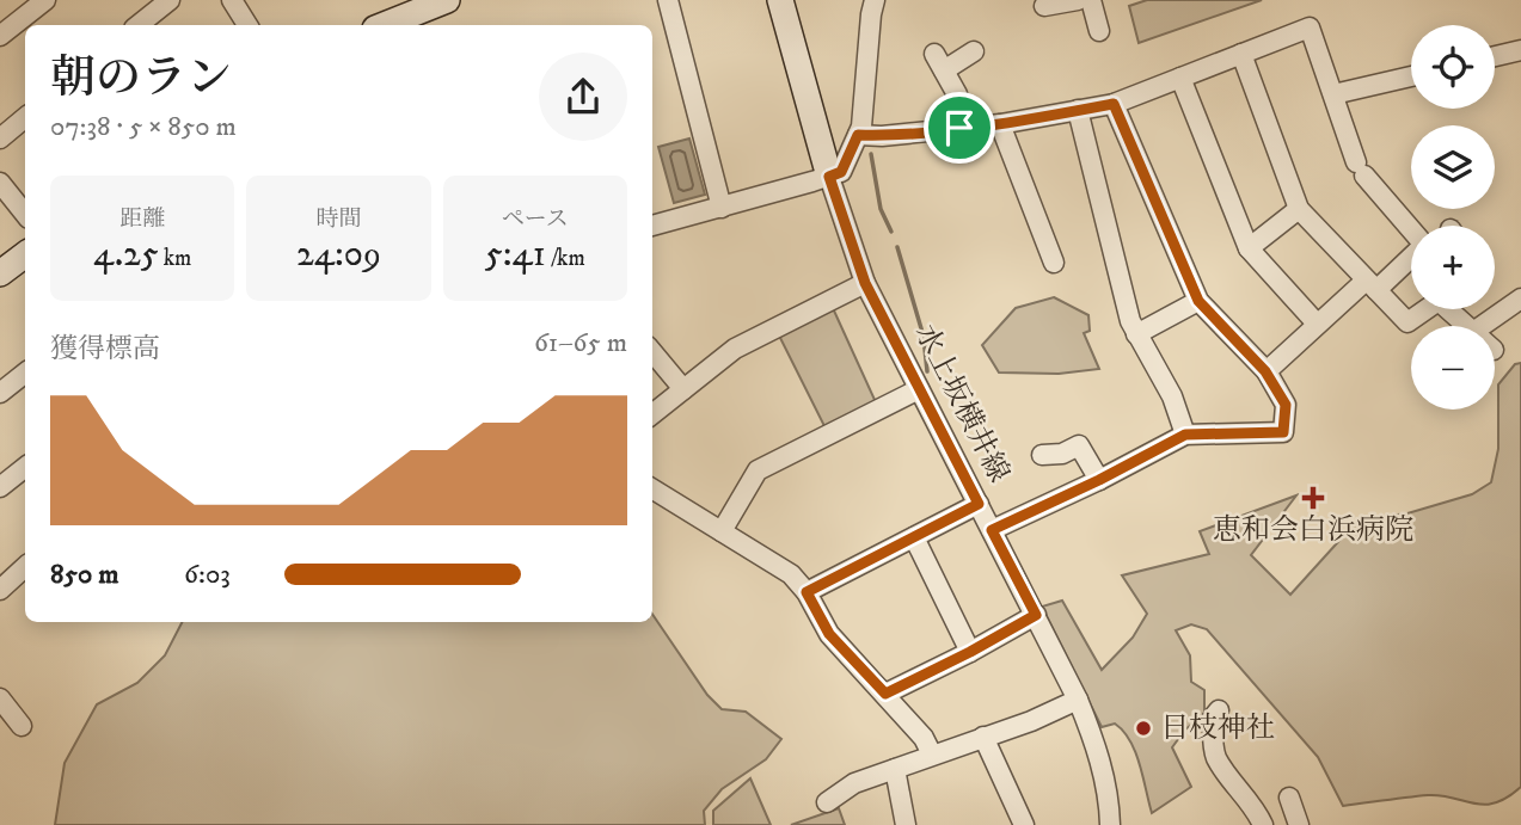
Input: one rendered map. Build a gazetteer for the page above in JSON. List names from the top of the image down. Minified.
{"streets":{"street":["水上坂横井線"]},"places":{"health":["恵和会白浜病院"],"other":["日枝神社"]},"page":{"map_buttons":["+","−"],"heading":["朝のラン","07:38 · 5 × 850 m"],"stats":[["距離","4.25 km"],["時間","24:09"],["ペース","5:41 /km"]],"chart":["獲得標高","61–65 m"],"list":[{"name":"850 m","note":"6:03"}]}}
